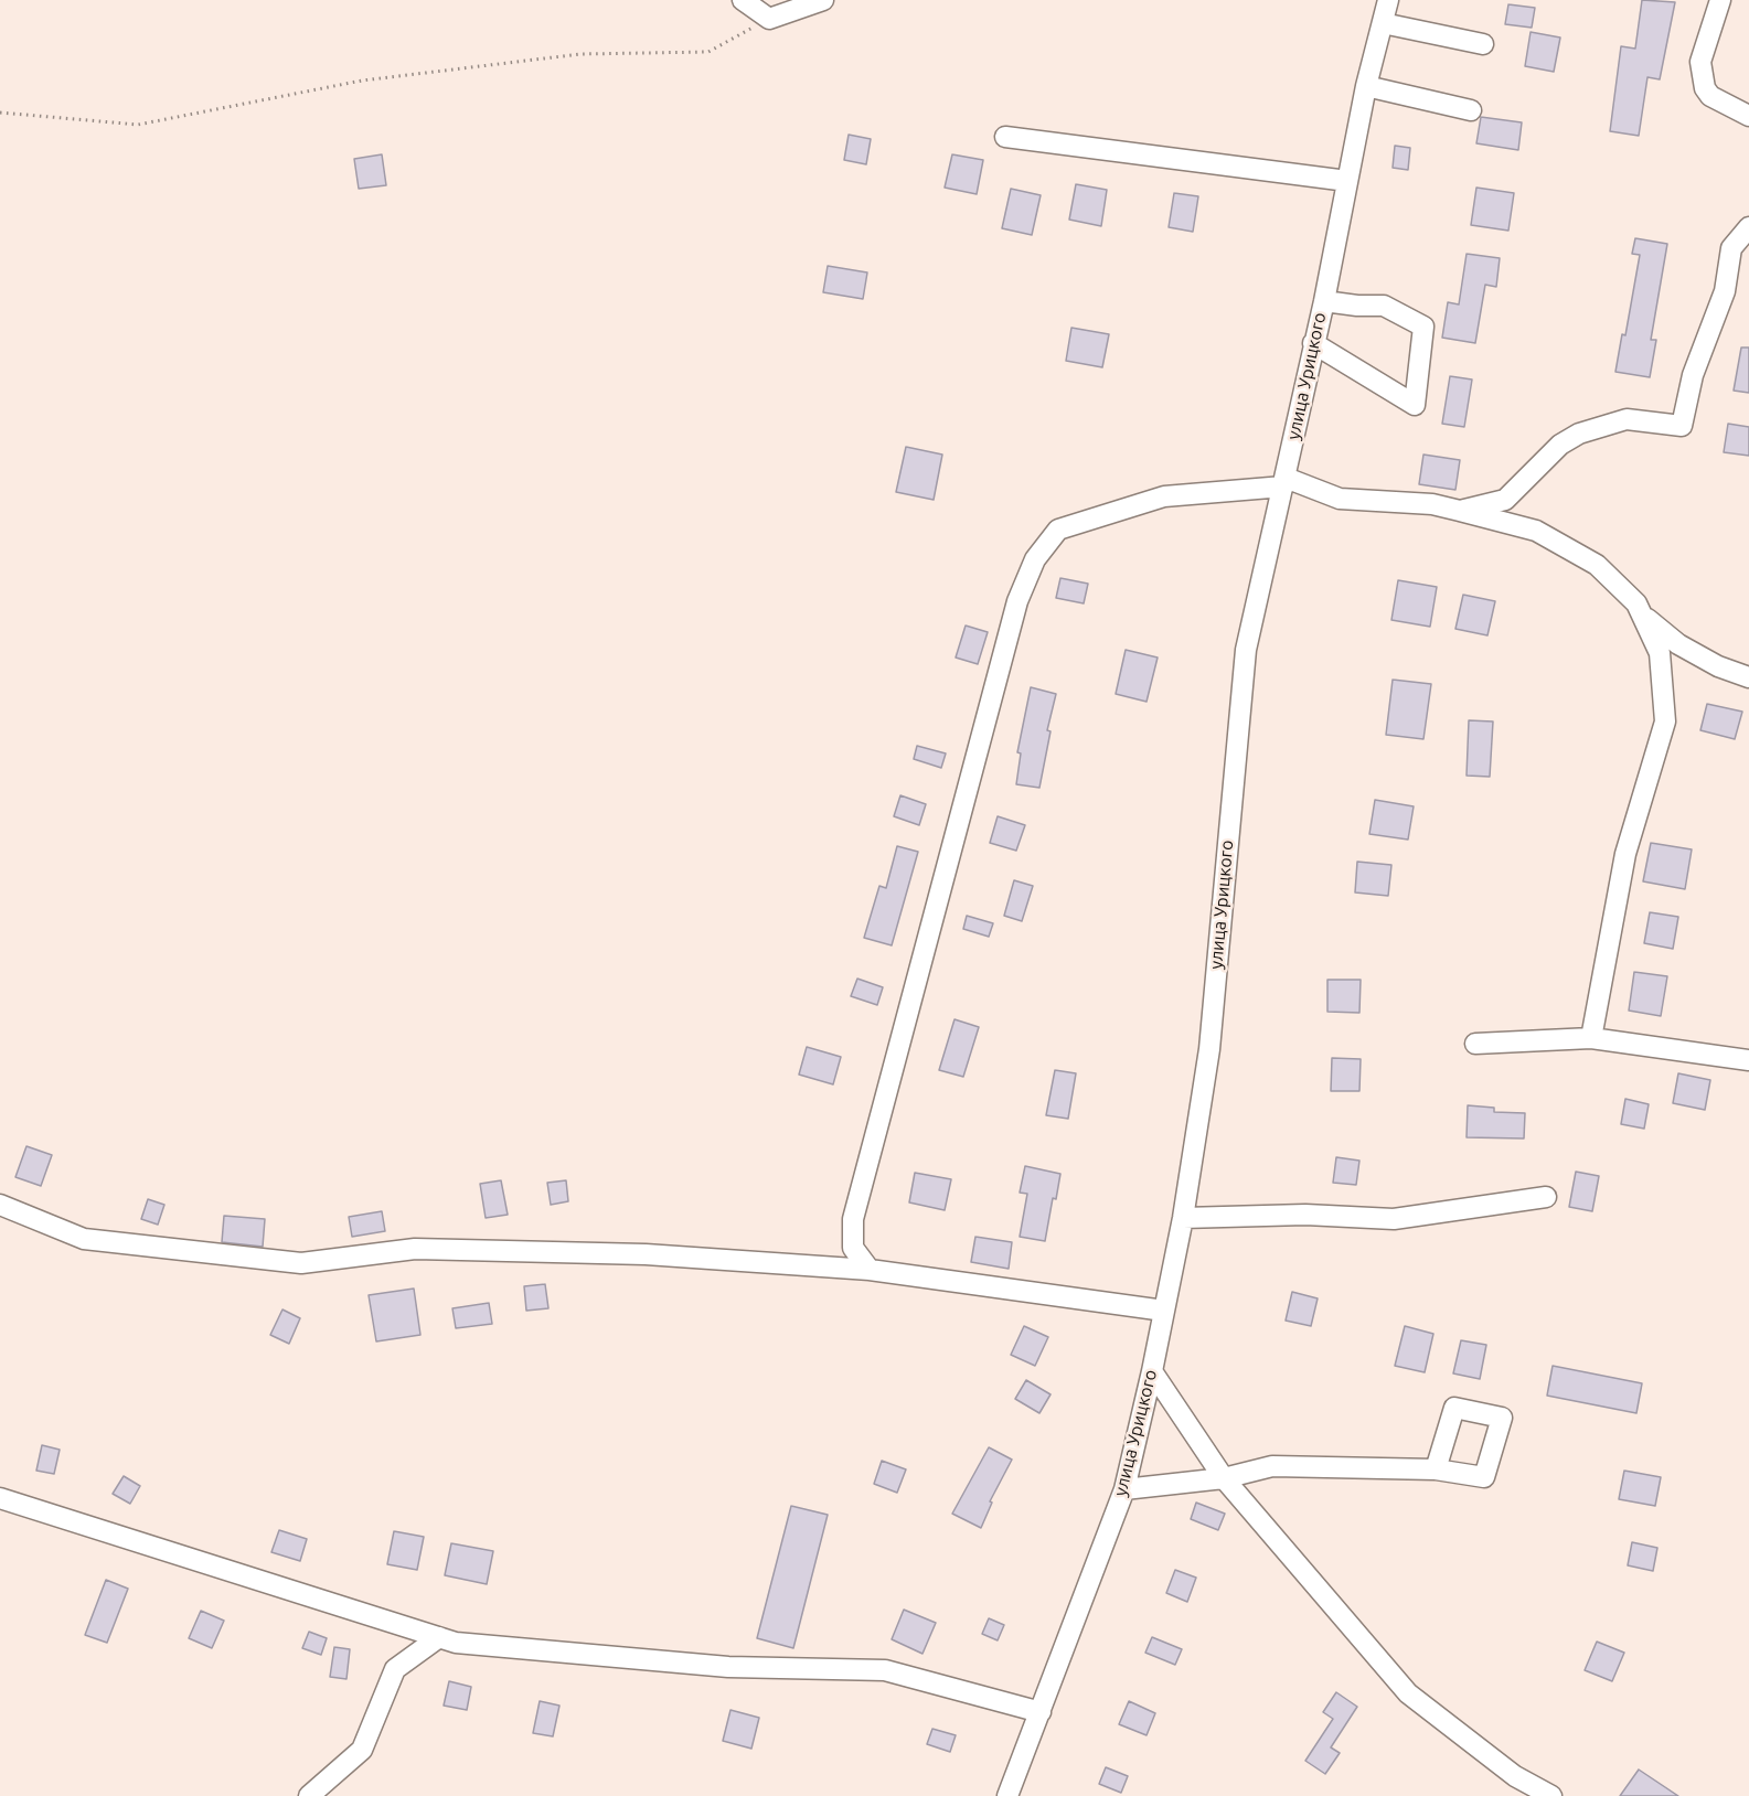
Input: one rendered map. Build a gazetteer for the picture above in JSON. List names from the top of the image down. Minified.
{"streets":{"street":["улица Урицкого"]}}
